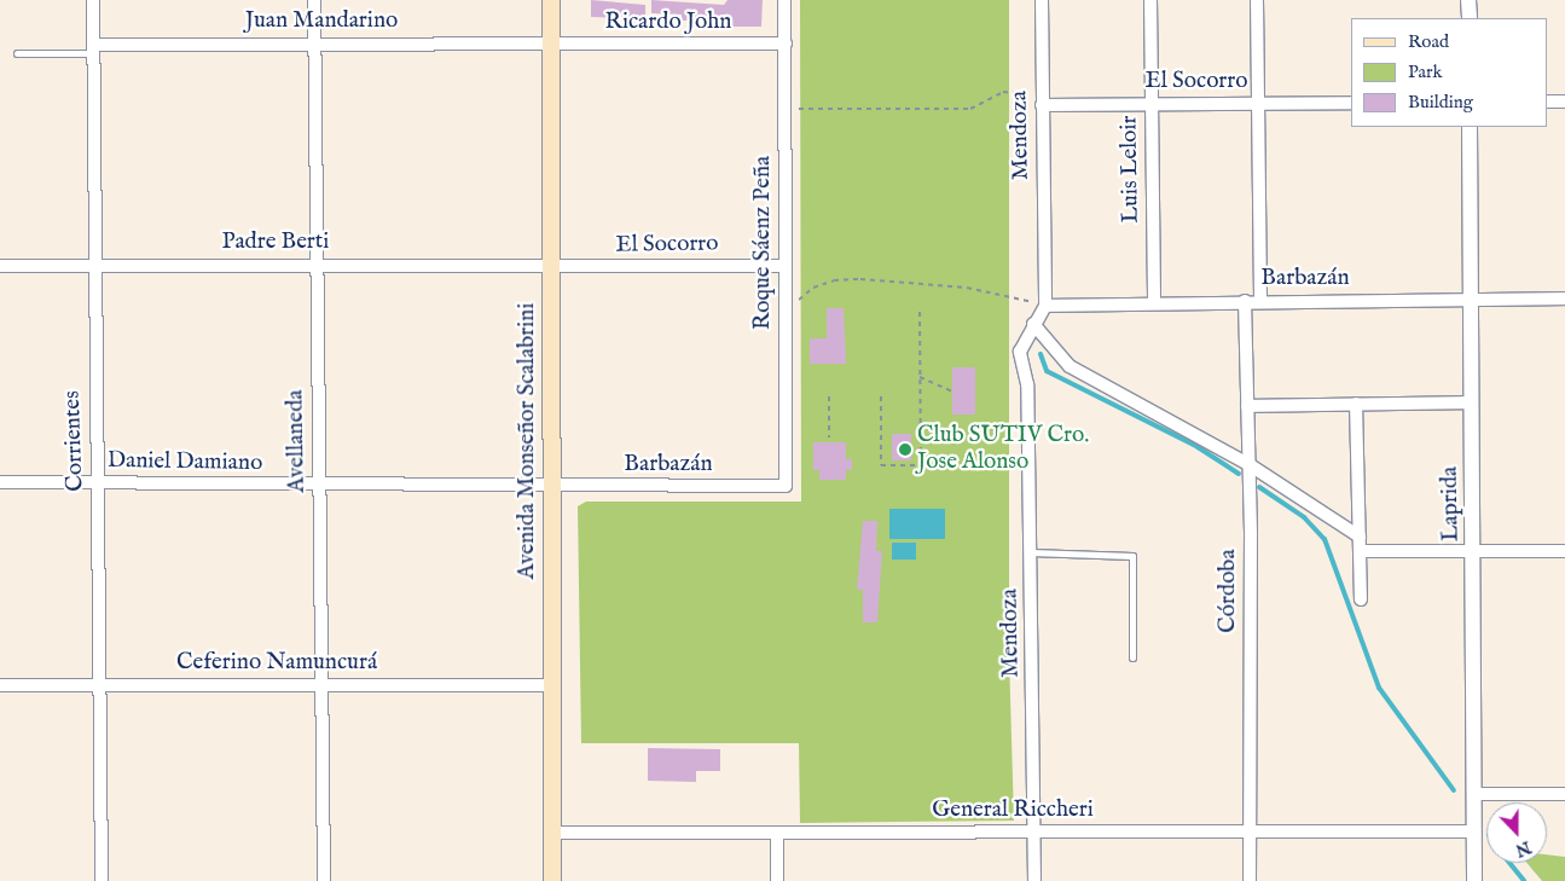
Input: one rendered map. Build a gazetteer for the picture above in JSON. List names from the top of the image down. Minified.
{"streets":{"main road":["Avenida Monseñor Scalabrini"],"street":["Juan Mandarino","Ricardo John","El Socorro","Mendoza","Luis Leloir","Padre Berti","Roque Sáenz Peña","Barbazán","Corrientes","Avellaneda","Daniel Damiano","Laprida","Córdoba","Ceferino Namuncurá","General Riccheri"]},"crossings":[["Juan Mandarino","Ricardo John"],["Juan Mandarino","Corrientes"],["Juan Mandarino","Avellaneda"],["Juan Mandarino","Avenida Monseñor Scalabrini"],["Ricardo John","Roque Sáenz Peña"],["Ricardo John","Avenida Monseñor Scalabrini"],["El Socorro","Mendoza"],["El Socorro","Luis Leloir"],["El Socorro","Padre Berti"],["El Socorro","Roque Sáenz Peña"],["El Socorro","Avenida Monseñor Scalabrini"],["Mendoza","Barbazán"],["Mendoza","General Riccheri"],["Luis Leloir","Barbazán"],["Padre Berti","Corrientes"],["Padre Berti","Avellaneda"],["Padre Berti","Avenida Monseñor Scalabrini"],["Roque Sáenz Peña","Barbazán"],["Barbazán","Avenida Monseñor Scalabrini"],["Barbazán","Daniel Damiano"],["Barbazán","Laprida"],["Barbazán","Córdoba"],["Corrientes","Daniel Damiano"],["Corrientes","Ceferino Namuncurá"],["Avellaneda","Daniel Damiano"],["Avellaneda","Ceferino Namuncurá"],["Avenida Monseñor Scalabrini","Daniel Damiano"],["Avenida Monseñor Scalabrini","Ceferino Namuncurá"],["Avenida Monseñor Scalabrini","General Riccheri"],["Laprida","General Riccheri"],["Córdoba","General Riccheri"]],"places":["Club SUTIV Cro. Jose Alonso"],"legend":["Road","Park","Building"],"north":"bottom"}
